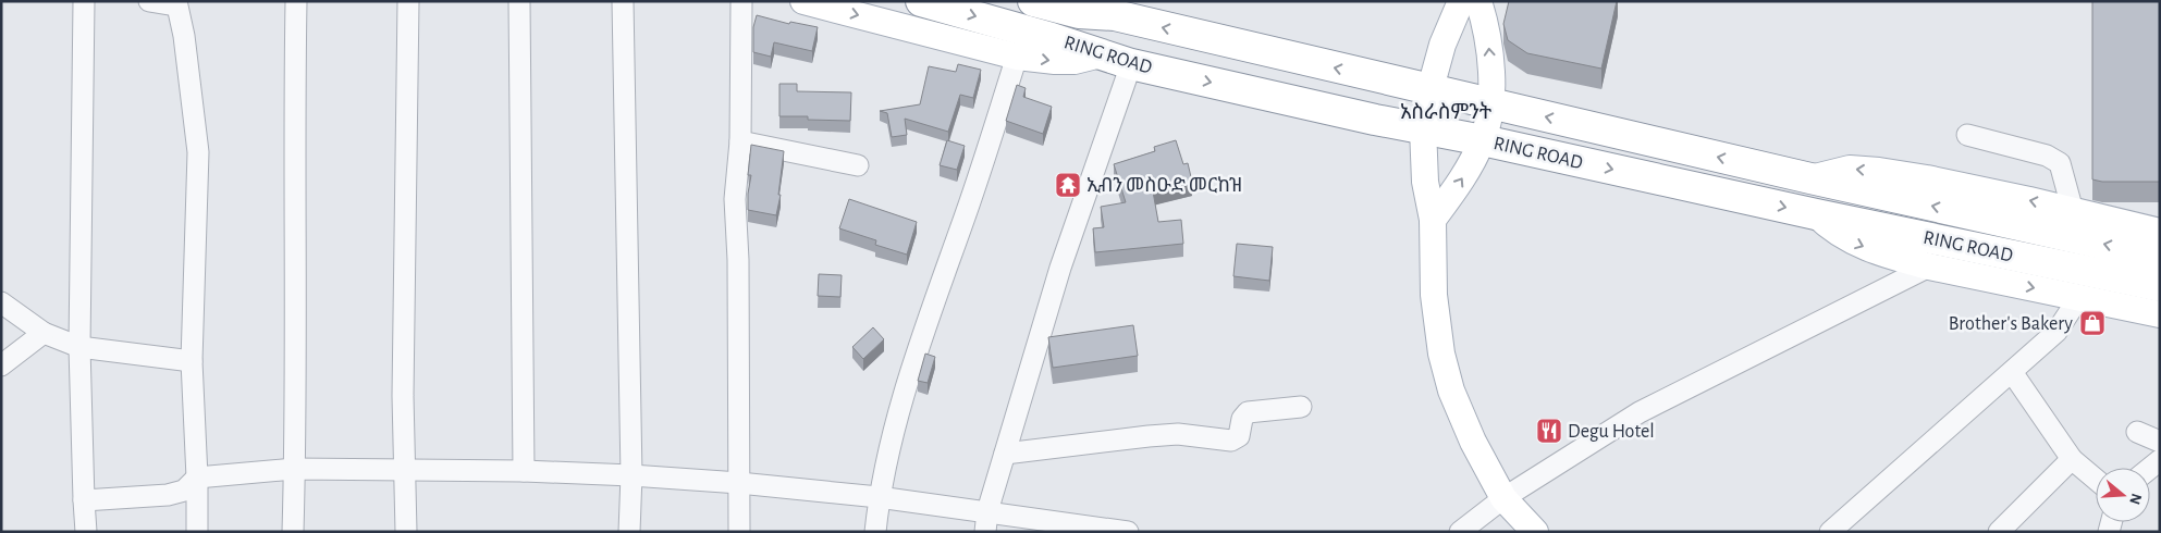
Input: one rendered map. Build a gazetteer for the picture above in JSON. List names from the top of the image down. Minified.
{"streets":{"highway":["RING ROAD"]},"districts":["አስራስምንት"],"places":{"temple":["ኢብን መስዑድ መርከዝ"],"shop":["Brother's Bakery"],"restaurant":["Degu Hotel"]},"north":"right"}
